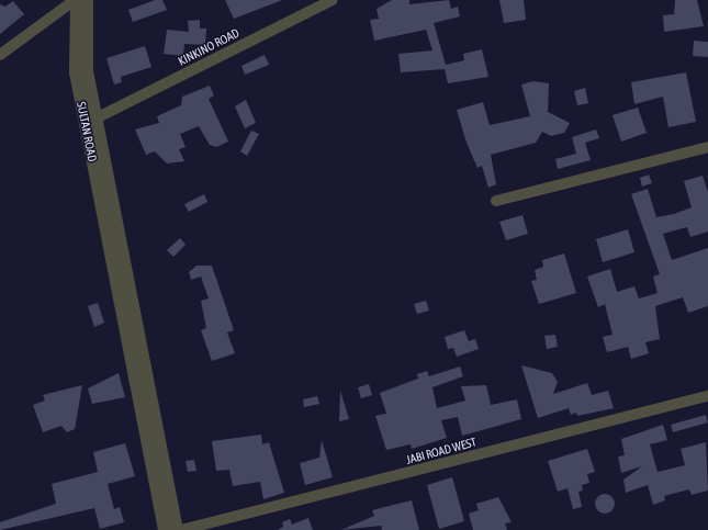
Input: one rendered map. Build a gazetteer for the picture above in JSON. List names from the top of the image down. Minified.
{"streets":{"street":["KINKINO ROAD","SULTAN ROAD","JABI ROAD WEST"]},"crossings":[["KINKINO ROAD","SULTAN ROAD"]]}
